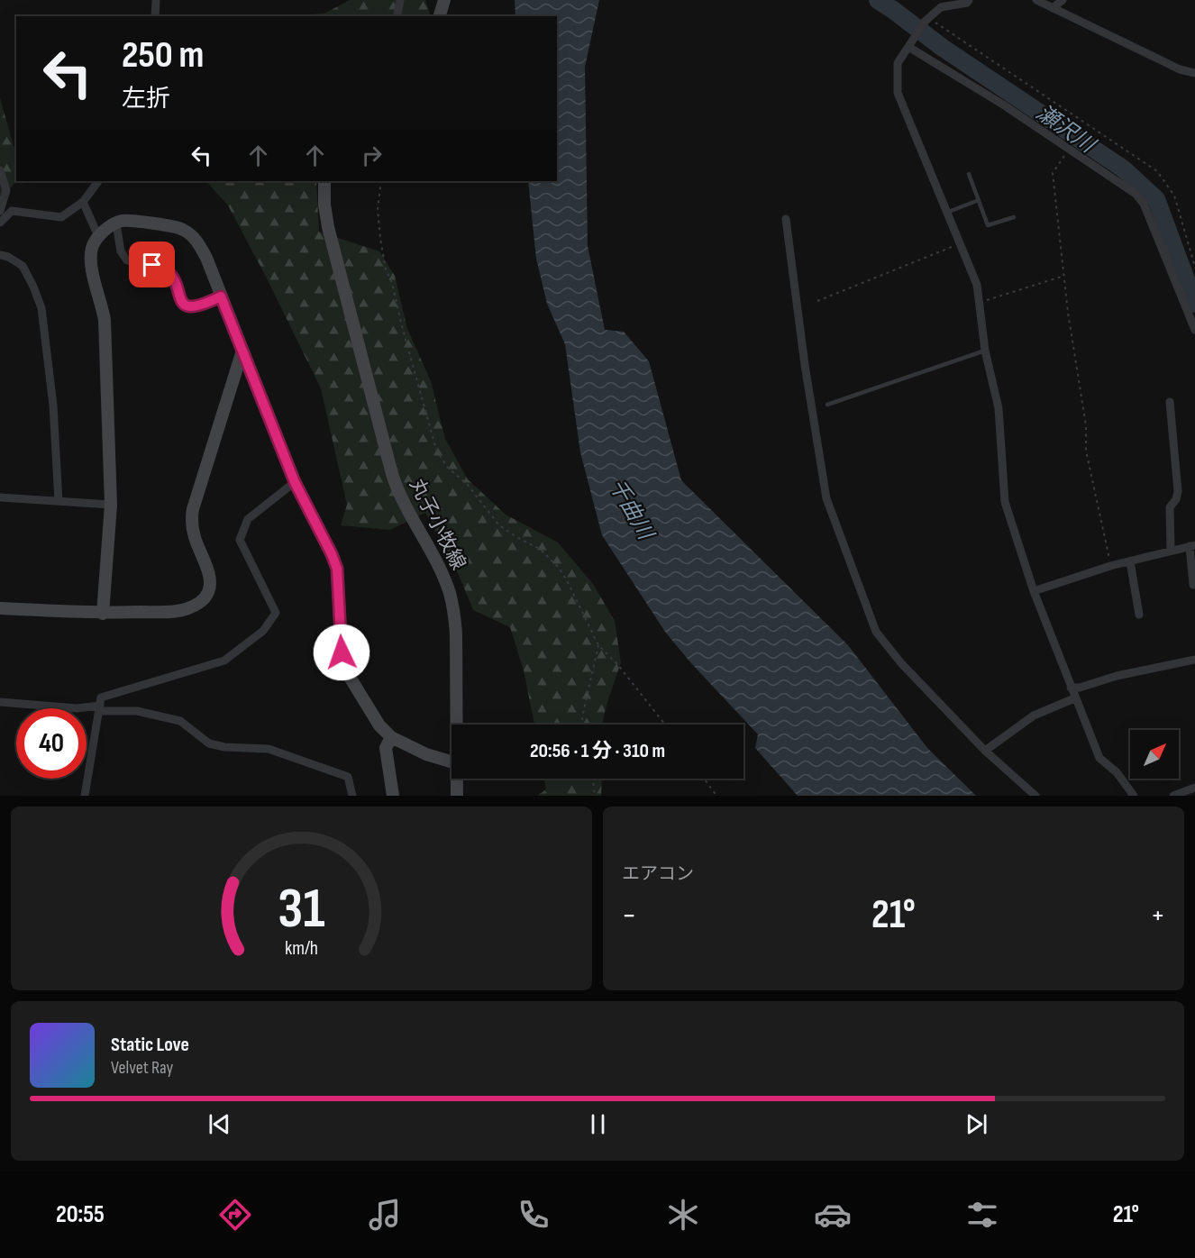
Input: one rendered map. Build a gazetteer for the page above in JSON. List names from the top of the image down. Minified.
{"streets":{"street":["丸子小牧線"]},"water":["瀬沢川","千曲川"],"north":"top right","page":{"turn":["250 m","左折"],"limit":"40","trip":"20:56 · 1 分 · 310 m","tile":"エアコン","heat":["−","21°","+"],"song":["Static Love","Velvet Ray"],"tabs":["20:55","21°"],"gauge":["31","km/h"]}}
